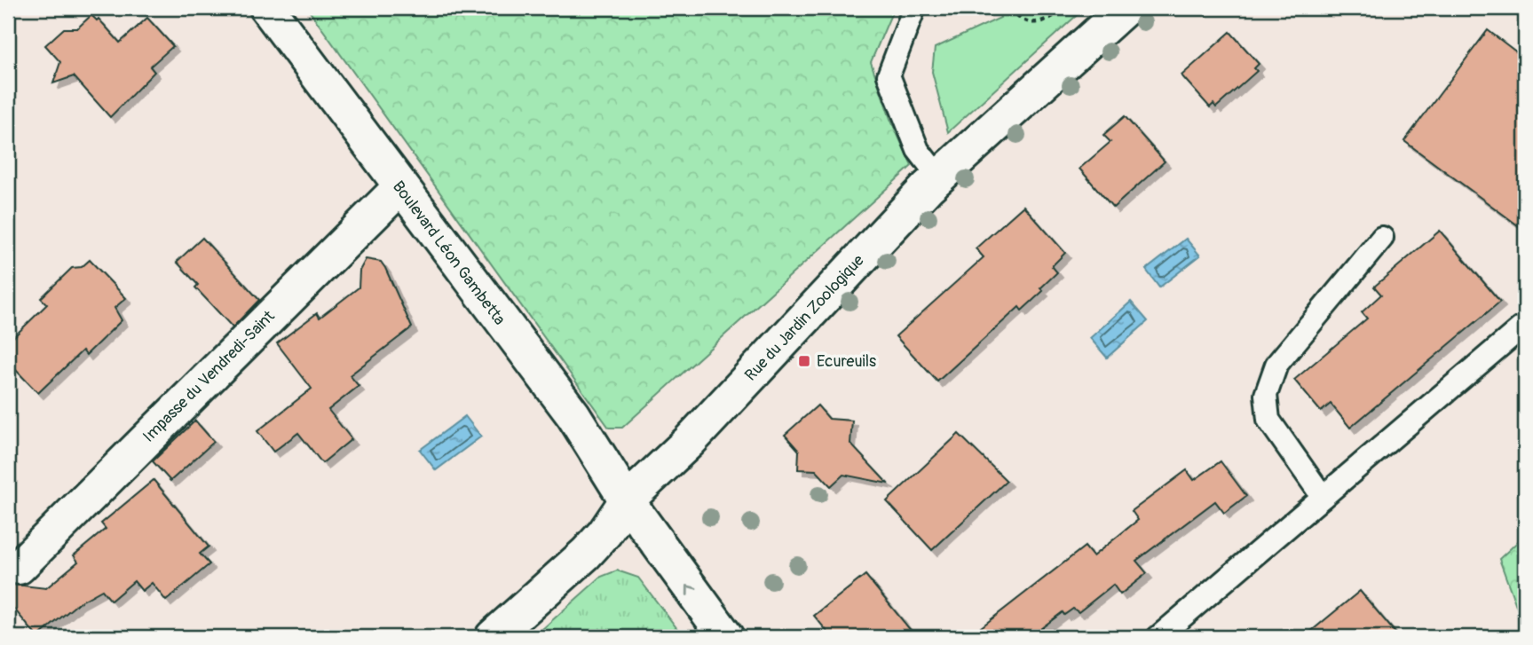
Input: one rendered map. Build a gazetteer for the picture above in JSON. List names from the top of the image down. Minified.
{"streets":{"main road":["Boulevard Léon Gambetta","Rue du Jardin Zoologique","Impasse du Vendredi-Saint"]},"crossings":[["Boulevard Léon Gambetta","Rue du Jardin Zoologique"],["Boulevard Léon Gambetta","Impasse du Vendredi-Saint"]],"places":{"transit":["Ecureuils"]}}
